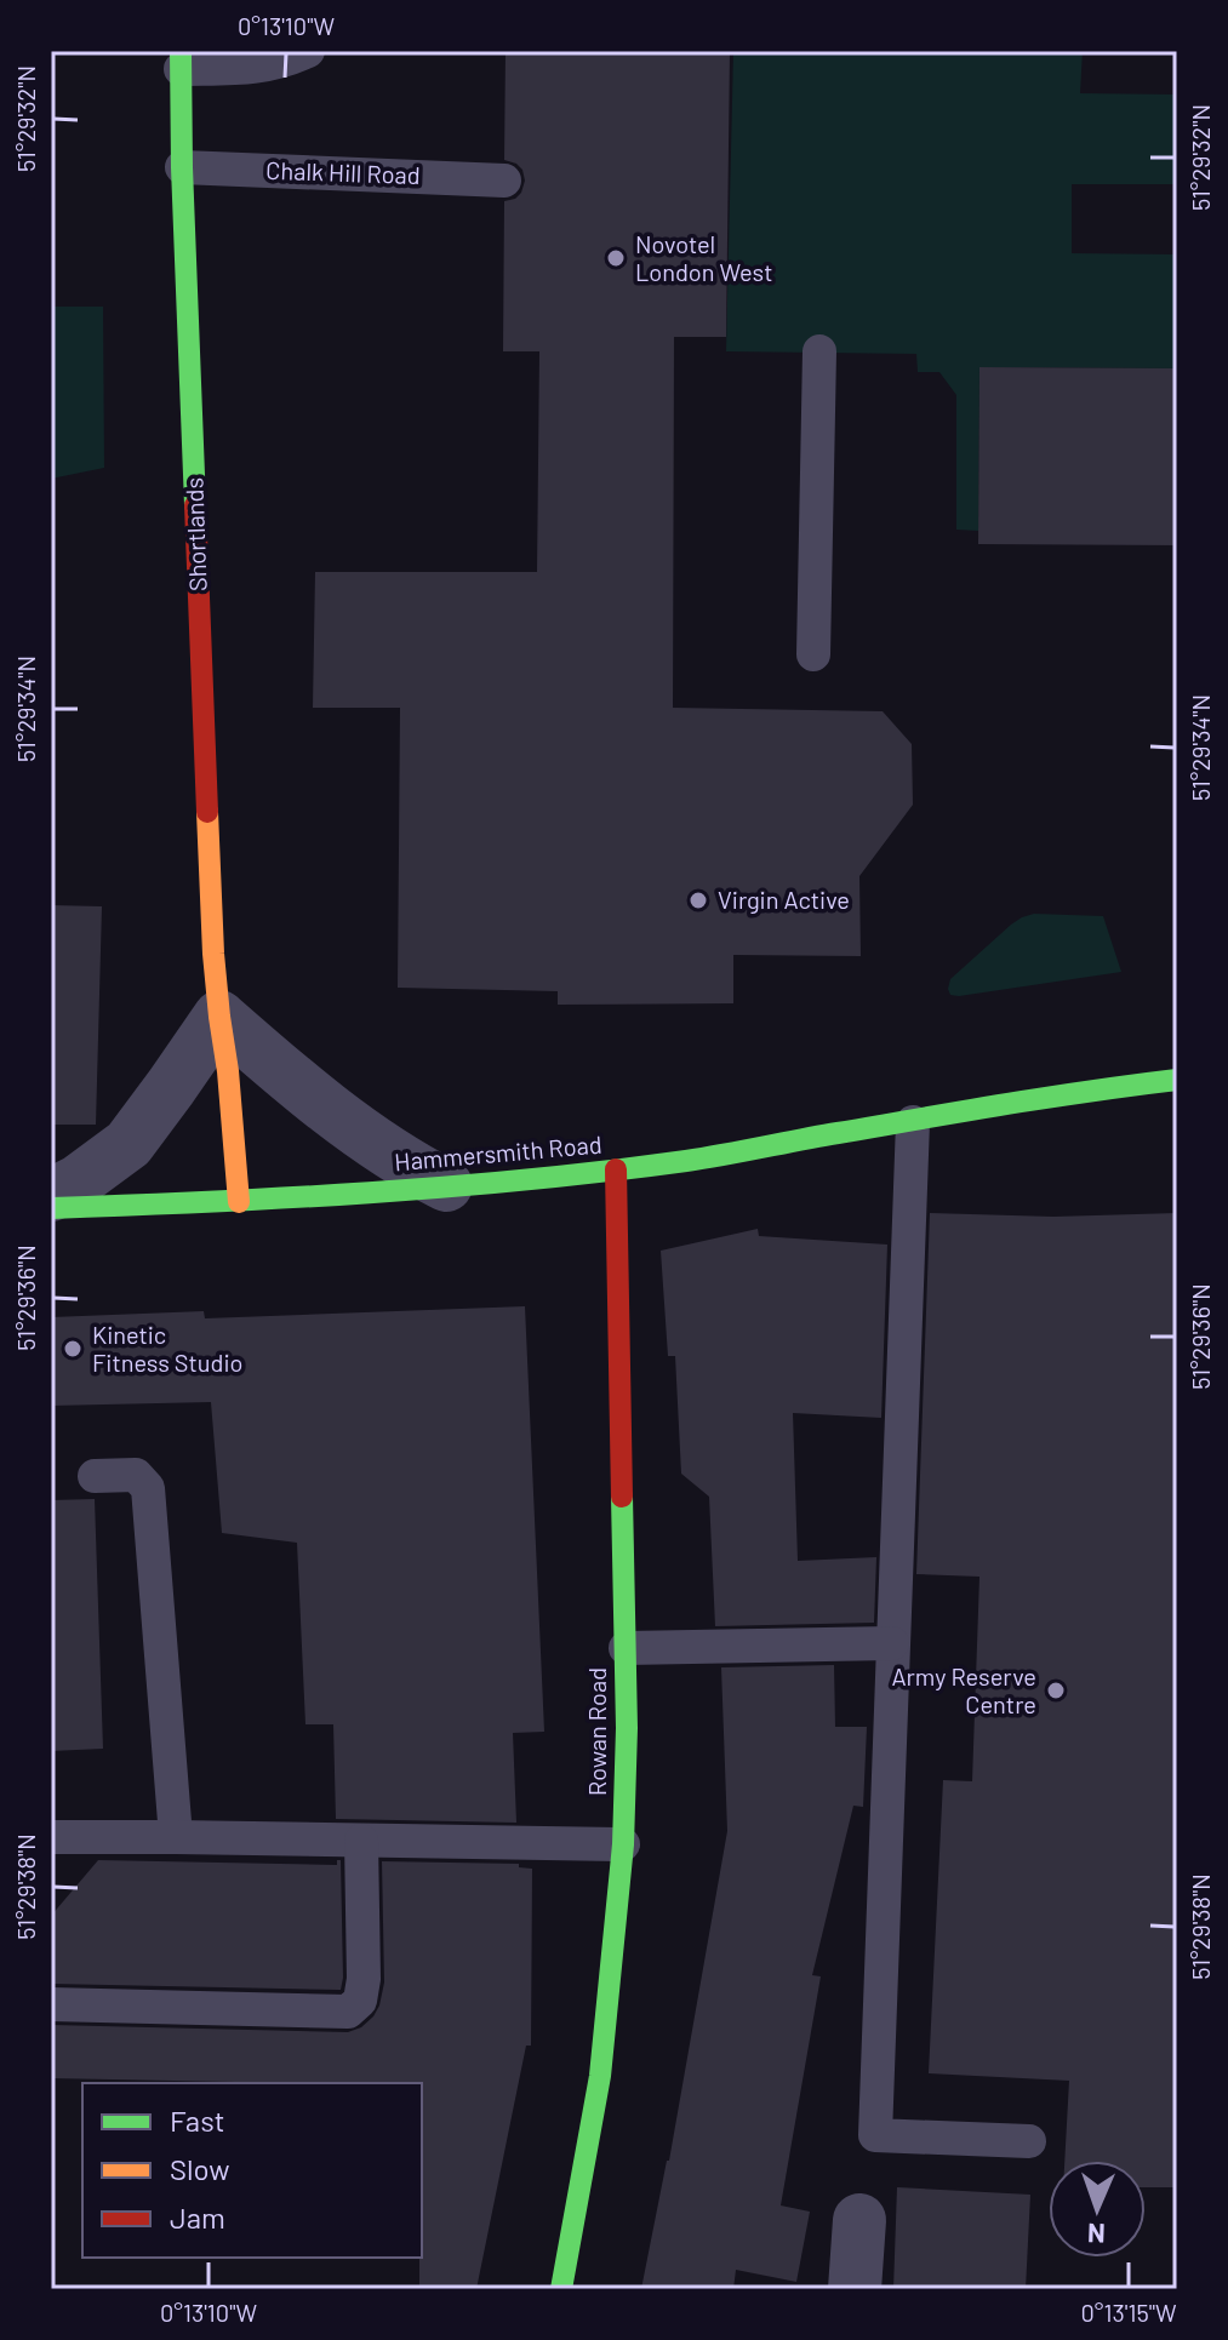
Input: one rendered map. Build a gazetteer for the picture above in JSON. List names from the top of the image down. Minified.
{"streets":{"street":["Shortlands","Hammersmith Road","Rowan Road"],"lane":["Chalk Hill Road"]},"crossings":[["Chalk Hill Road","Shortlands"],["Shortlands","Hammersmith Road"],["Hammersmith Road","Rowan Road"]],"places":["Novotel London West","Virgin Active","Kinetic Fitness Studio","Army Reserve Centre"],"legend":["Fast","Slow","Jam"],"north":"bottom","coordinates":["0°13'10\"W","51°29'32\"N","51°29'34\"N","51°29'36\"N","51°29'38\"N","0°13'15\"W"]}
